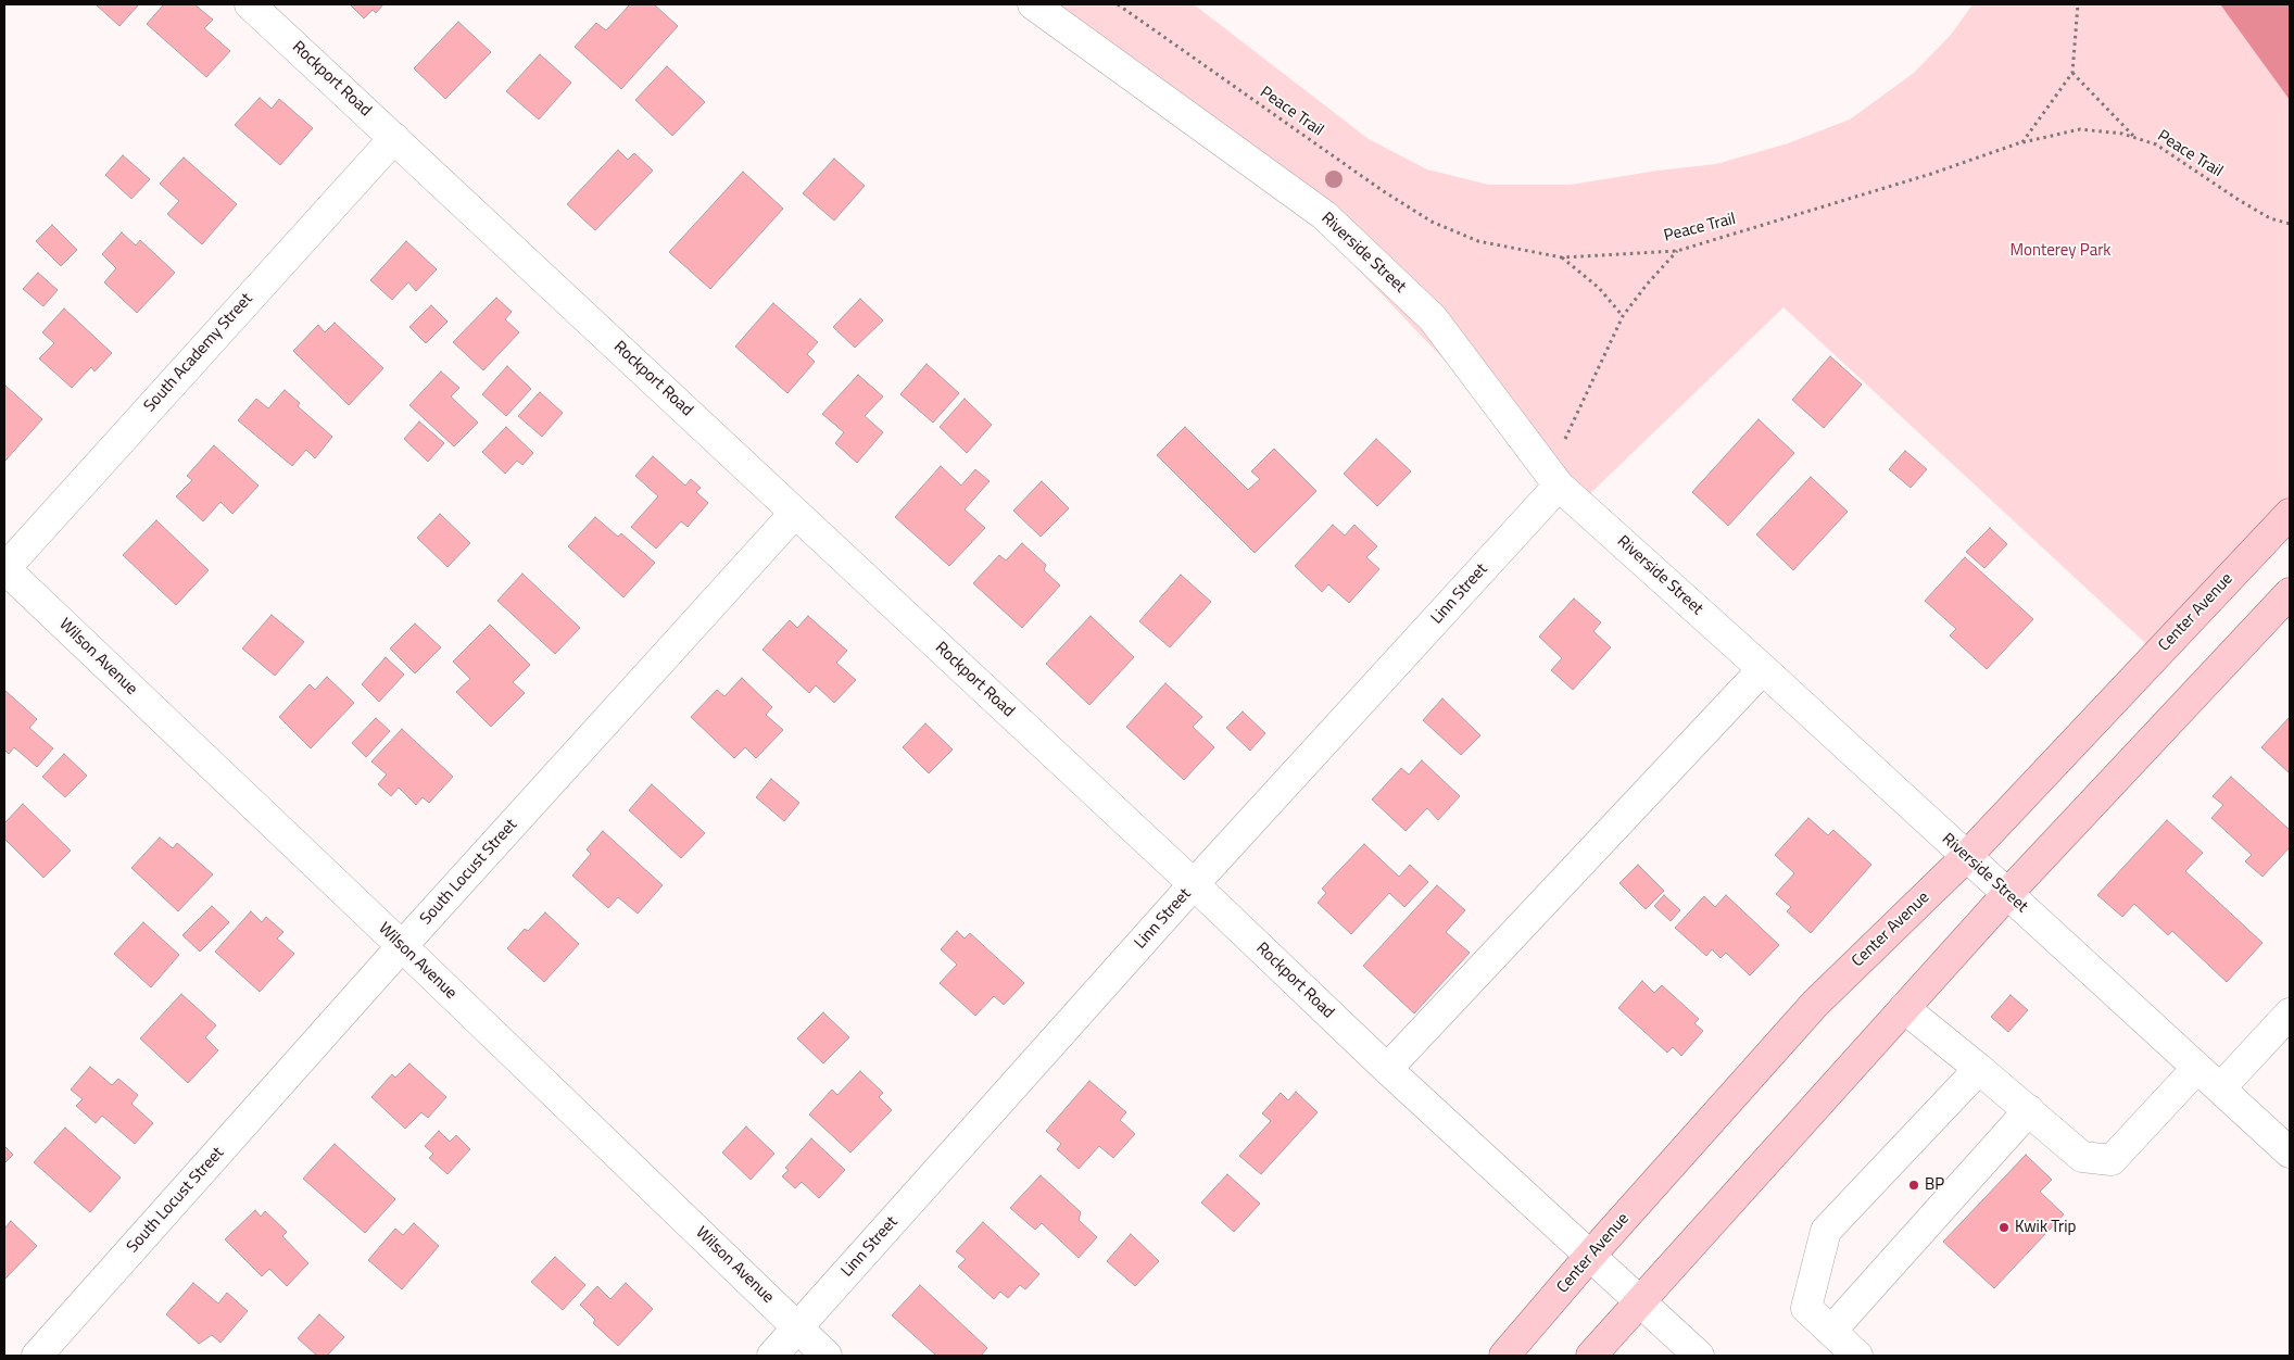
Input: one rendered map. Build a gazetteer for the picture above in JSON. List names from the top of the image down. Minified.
{"streets":{"main road":["Center Avenue"],"street":["Rockport Road","Riverside Street","South Academy Street","Linn Street","Wilson Avenue","South Locust Street"],"path":["Peace Trail"]},"crossings":[["Rockport Road","South Academy Street"],["Rockport Road","Linn Street"],["Rockport Road","Center Avenue"],["Rockport Road","South Locust Street"],["Riverside Street","Linn Street"],["Riverside Street","Center Avenue"],["South Academy Street","Wilson Avenue"],["Linn Street","Wilson Avenue"],["Wilson Avenue","South Locust Street"]],"parks":["Monterey Park"],"places":["BP","Kwik Trip"]}
